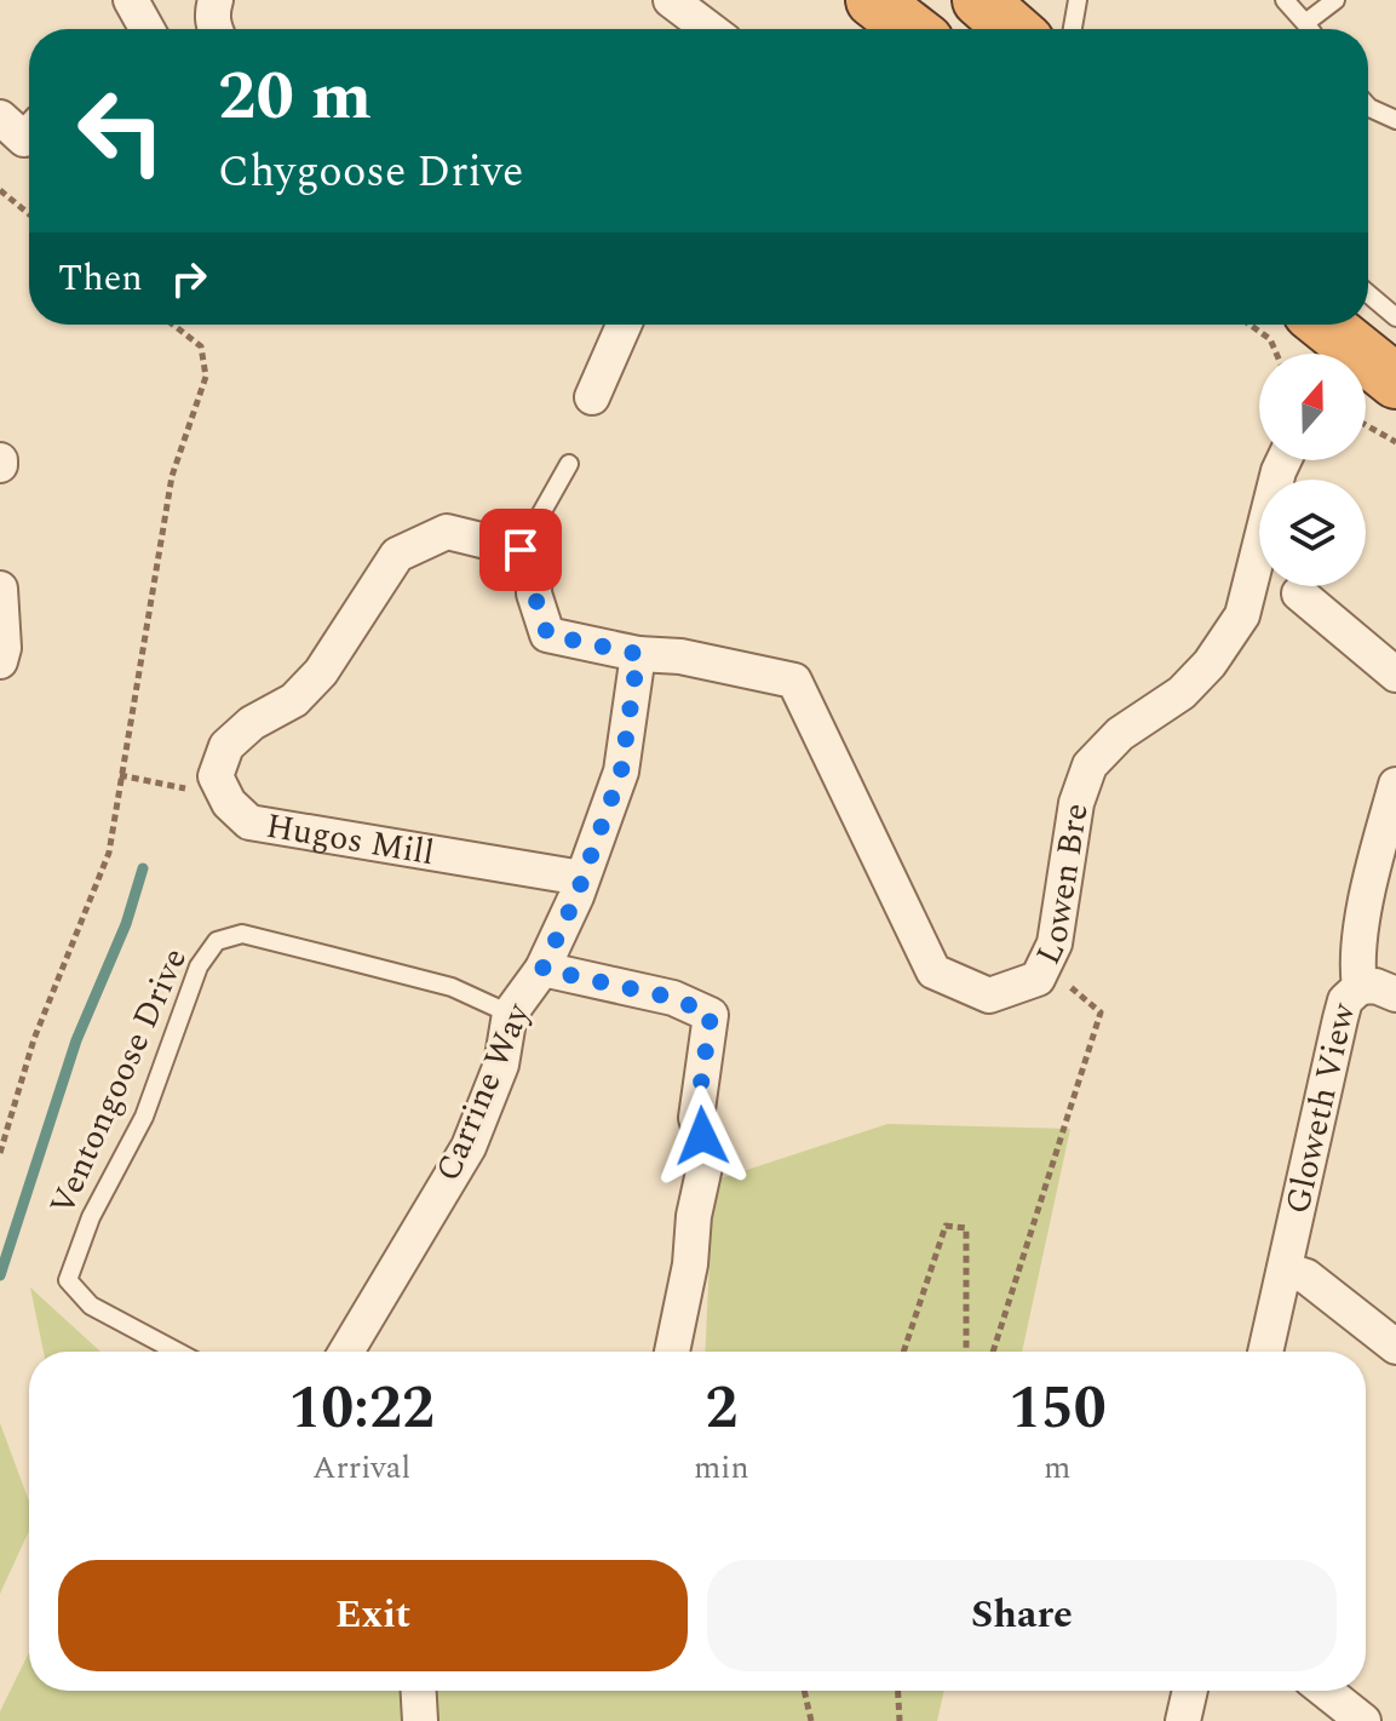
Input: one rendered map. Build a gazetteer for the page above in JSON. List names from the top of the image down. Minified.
{"streets":{"street":["Hugos Mill","Lowen Bre","Carrine Way","Gloweth View"],"lane":["Ventongoose Drive"]},"crossings":[["Hugos Mill","Carrine Way"],["Lowen Bre","Carrine Way"],["Ventongoose Drive","Carrine Way"]],"north":"top","page":{"turn":["20 m","Chygoose Drive"],"then":"Then","eta":["10:22","Arrival","2","min","150","m"],"buttons":["Exit","Share"]}}
